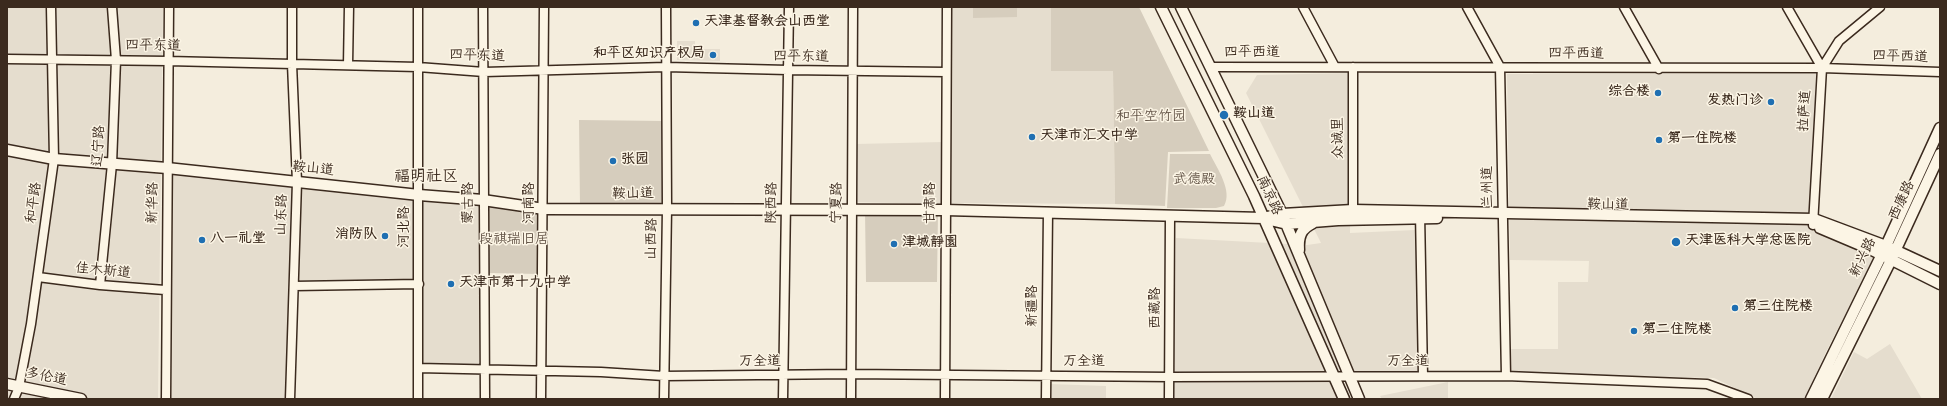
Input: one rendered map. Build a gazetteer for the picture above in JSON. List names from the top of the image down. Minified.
{"streets":{"main road":["鞍山道","南京路","西康路","新兴路","多伦道"],"street":["四平东道","四平西道","拉萨道","众诚里","辽宁路","兰州道","和平路","新华路","蒙古路","河南路","陕西路","宁夏路","甘肃路","山东路","河北路","山西路","佳木斯道","新疆路","西藏路","万全道"]},"crossings":[["四平东道","辽宁路"],["四平东道","和平路"],["四平东道","新华路"],["四平东道","蒙古路"],["四平东道","河南路"],["四平东道","陕西路"],["四平东道","宁夏路"],["四平东道","甘肃路"],["四平东道","山东路"],["四平东道","河北路"],["四平东道","山西路"],["四平西道","拉萨道"],["四平西道","众诚里"],["四平西道","兰州道"],["四平西道","南京路"],["拉萨道","鞍山道"],["众诚里","鞍山道"],["辽宁路","鞍山道"],["辽宁路","佳木斯道"],["鞍山道","兰州道"],["鞍山道","南京路"],["鞍山道","西康路"],["鞍山道","和平路"],["鞍山道","新华路"],["鞍山道","蒙古路"],["鞍山道","河南路"],["鞍山道","陕西路"],["鞍山道","宁夏路"],["鞍山道","甘肃路"],["鞍山道","山东路"],["鞍山道","河北路"],["鞍山道","山西路"],["鞍山道","新兴路"],["鞍山道","新疆路"],["鞍山道","西藏路"],["兰州道","万全道"],["南京路","万全道"],["和平路","佳木斯道"],["和平路","多伦道"],["新华路","佳木斯道"],["蒙古路","万全道"],["河南路","万全道"],["陕西路","万全道"],["宁夏路","万全道"],["甘肃路","万全道"],["河北路","万全道"],["山西路","万全道"],["新疆路","万全道"],["西藏路","万全道"]],"districts":["福明社区"],"parks":["和平空竹园","武德殿","段祺瑞旧居"],"places":["天津基督教会山西堂","和平区知识产权局","综合楼","发热门诊","鞍山道","天津市汇文中学","第一住院楼","张园","消防队","八一礼堂","天津医科大学总医院","津城靜園","天津市第十九中学","第三住院楼","第二住院楼"]}
